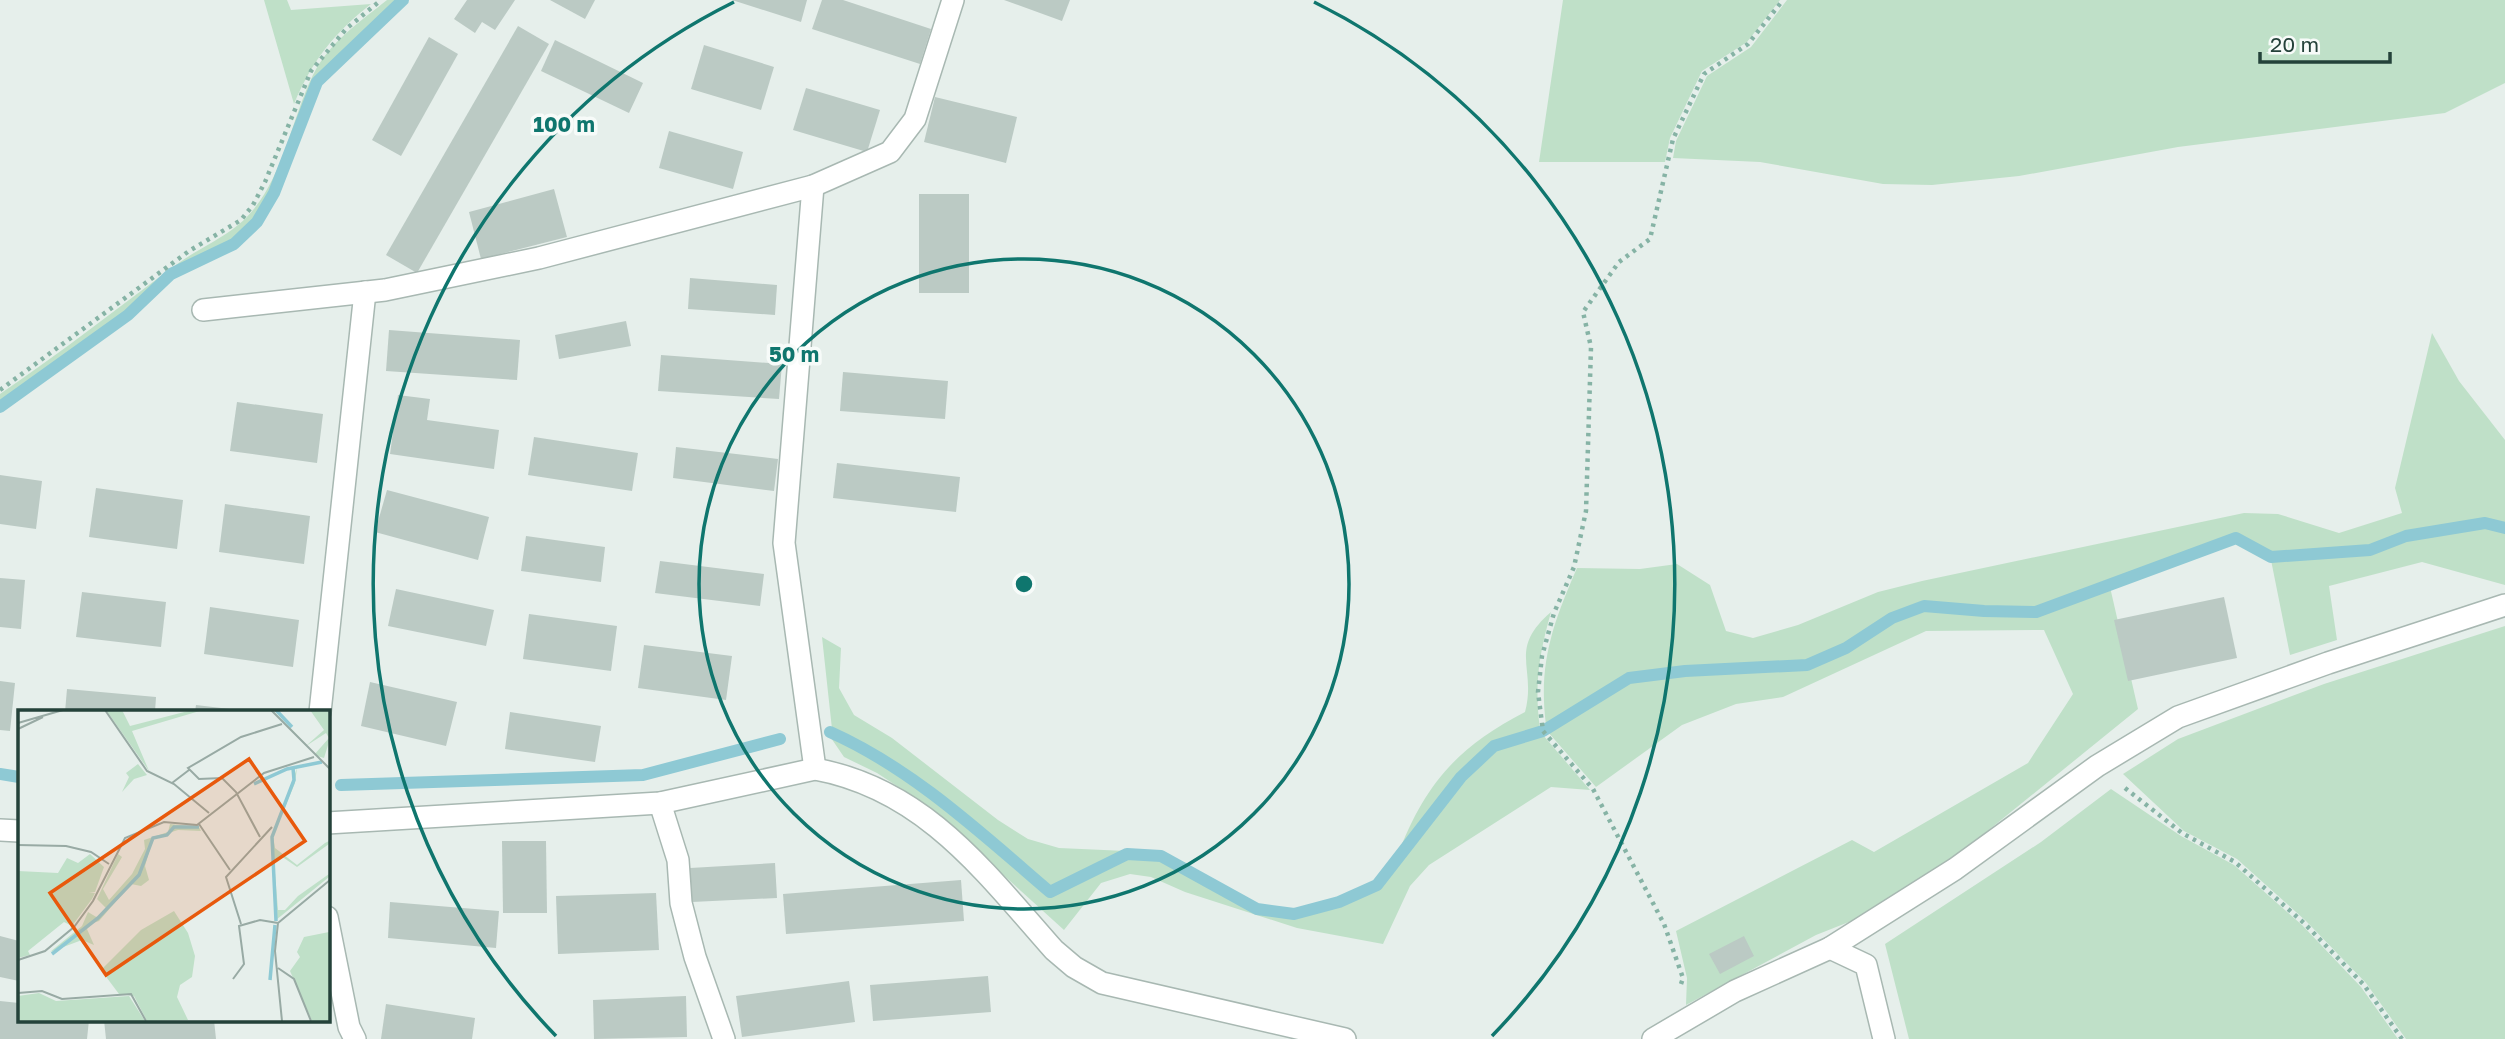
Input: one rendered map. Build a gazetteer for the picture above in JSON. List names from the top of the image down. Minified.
{"scale_bar":"20 m","rings":["100 m","50 m"]}
